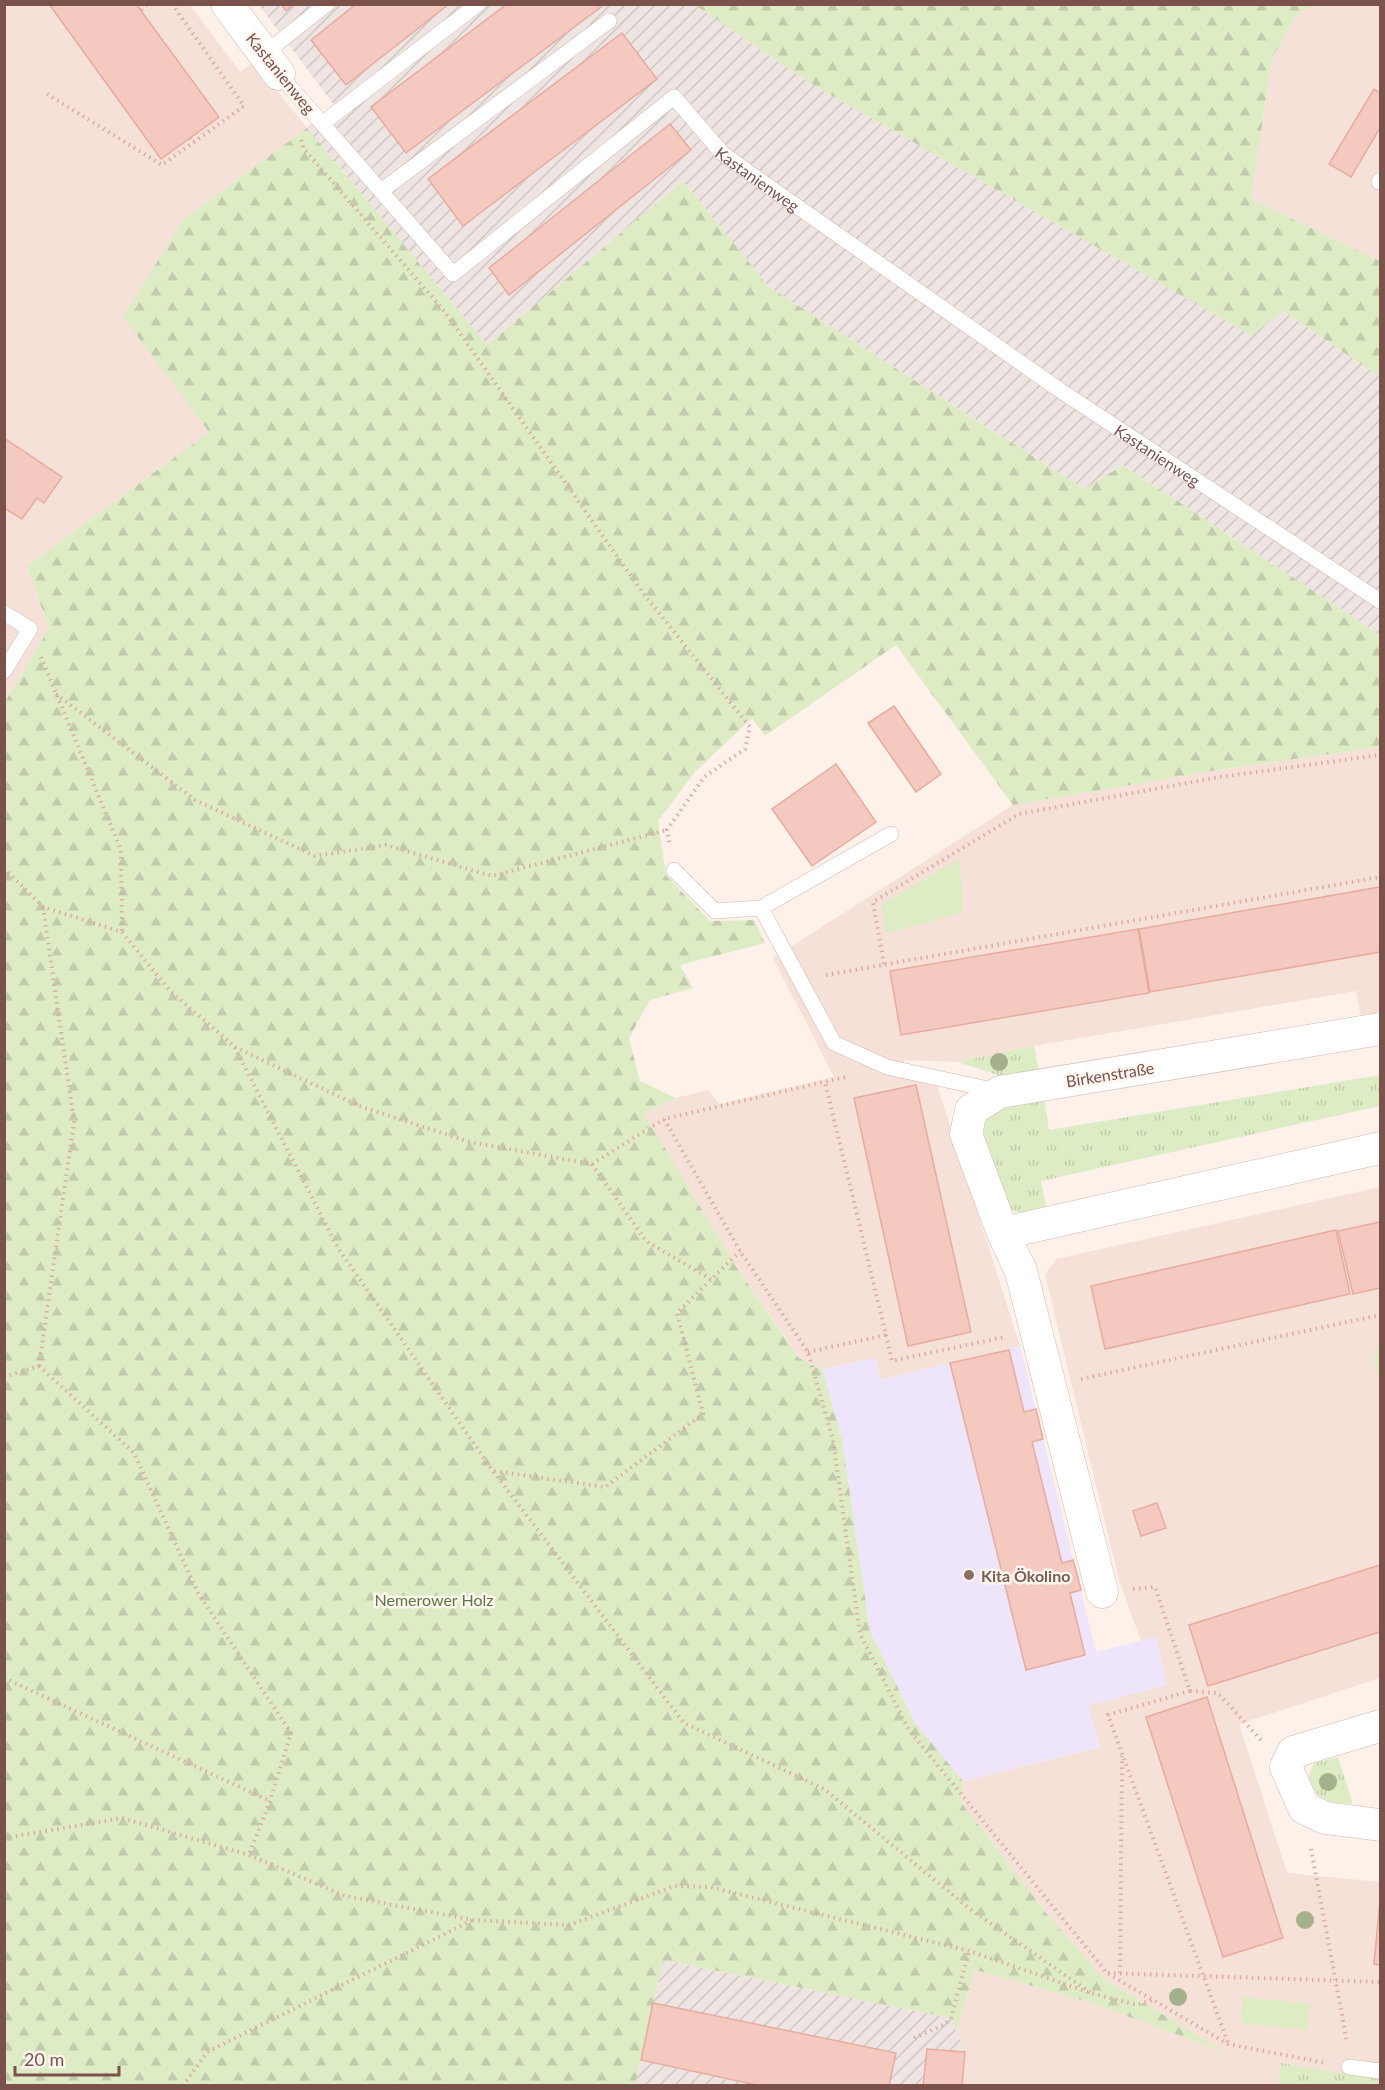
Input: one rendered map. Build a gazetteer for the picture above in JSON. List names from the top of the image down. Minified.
{"streets":{"street":["Kastanienweg","Birkenstraße"]},"parks":["Nemerower Holz"],"places":["Kita Ökolino"],"scale_bar":"20 m"}
